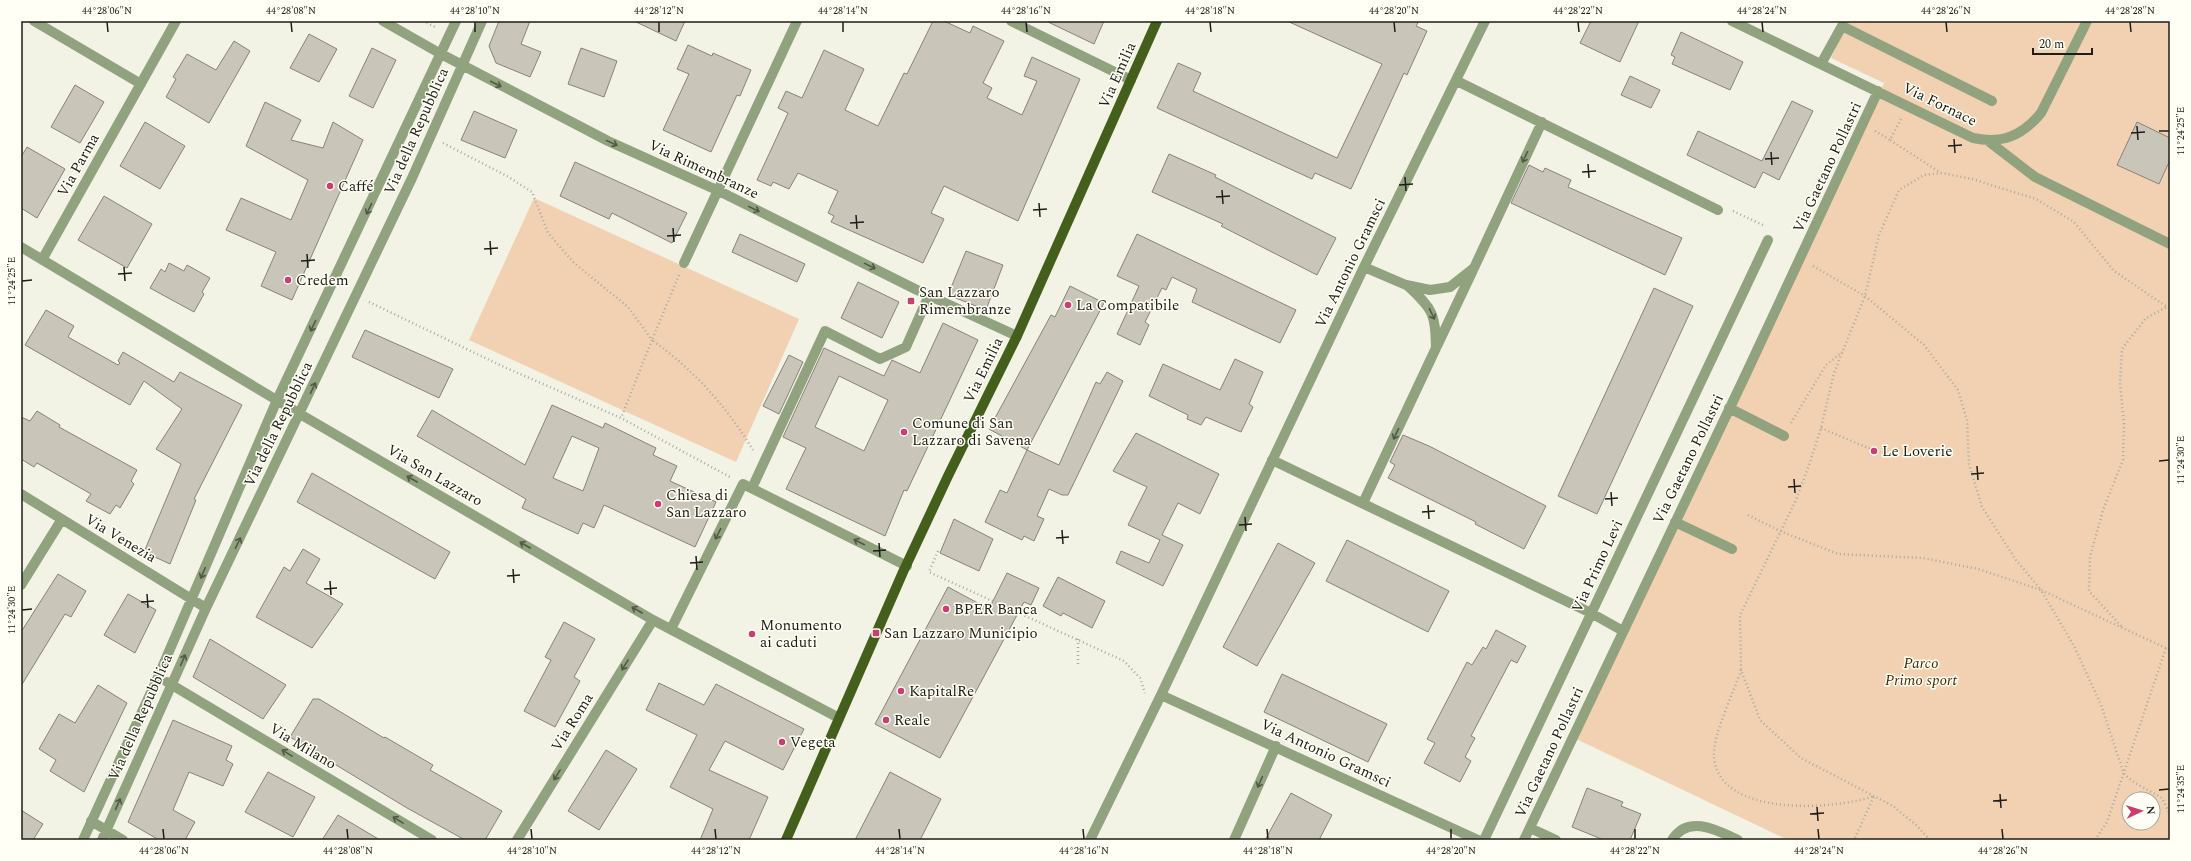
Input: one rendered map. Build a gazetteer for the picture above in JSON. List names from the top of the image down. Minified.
{"streets":{"main road":["Via Emilia"],"street":["Via Fornace","Via della Repubblica","Via Parma","Via Gaetano Pollastri","Via Rimembranze","Via Antonio Gramsci","Via San Lazzaro","Via Venezia","Via Primo Levi","Via Roma","Via Milano"]},"crossings":[["Via Emilia","Via Rimembranze"],["Via Emilia","Via San Lazzaro"],["Via Fornace","Via Gaetano Pollastri"],["Via della Repubblica","Via Rimembranze"],["Via della Repubblica","Via San Lazzaro"],["Via della Repubblica","Via Venezia"],["Via della Repubblica","Via Milano"],["Via Parma","Via San Lazzaro"],["Via San Lazzaro","Via Roma"]],"one_way":["Via Rimembranze","Via San Lazzaro","Via Roma","Via Milano"],"parks":["Parco Primo sport"],"places":{"other":["Caffé","Credem","La Compatibile","Comune di San Lazzaro di Savena","Le Loverie","Chiesa di San Lazzaro","BPER Banca","Monumento ai caduti","KapitalRe","Reale","Vegeta"],"transit":["San Lazzaro Rimembranze","San Lazzaro Municipio"]},"scale_bar":"20 m","north":"right","coordinates":["44°28'06\"N","44°28'08\"N","44°28'10\"N","44°28'12\"N","44°28'14\"N","44°28'16\"N","44°28'18\"N","44°28'20\"N","44°28'22\"N","44°28'24\"N","44°28'26\"N","44°28'28\"N","11°24'25\"E","11°24'30\"E","11°24'35\"E"]}
